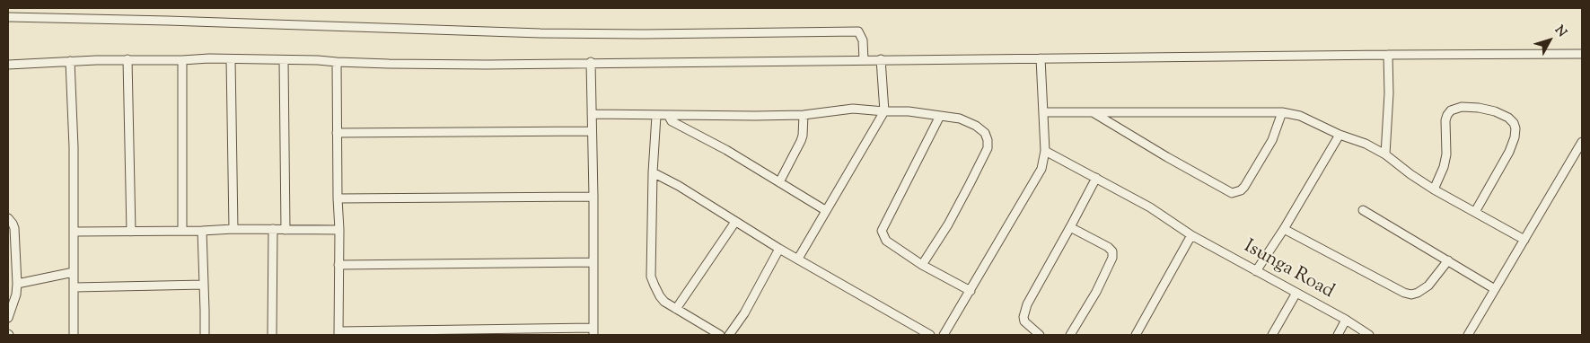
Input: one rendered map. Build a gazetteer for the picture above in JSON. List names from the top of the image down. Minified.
{"streets":{"street":["Isunga Road"]},"north":"top right"}
